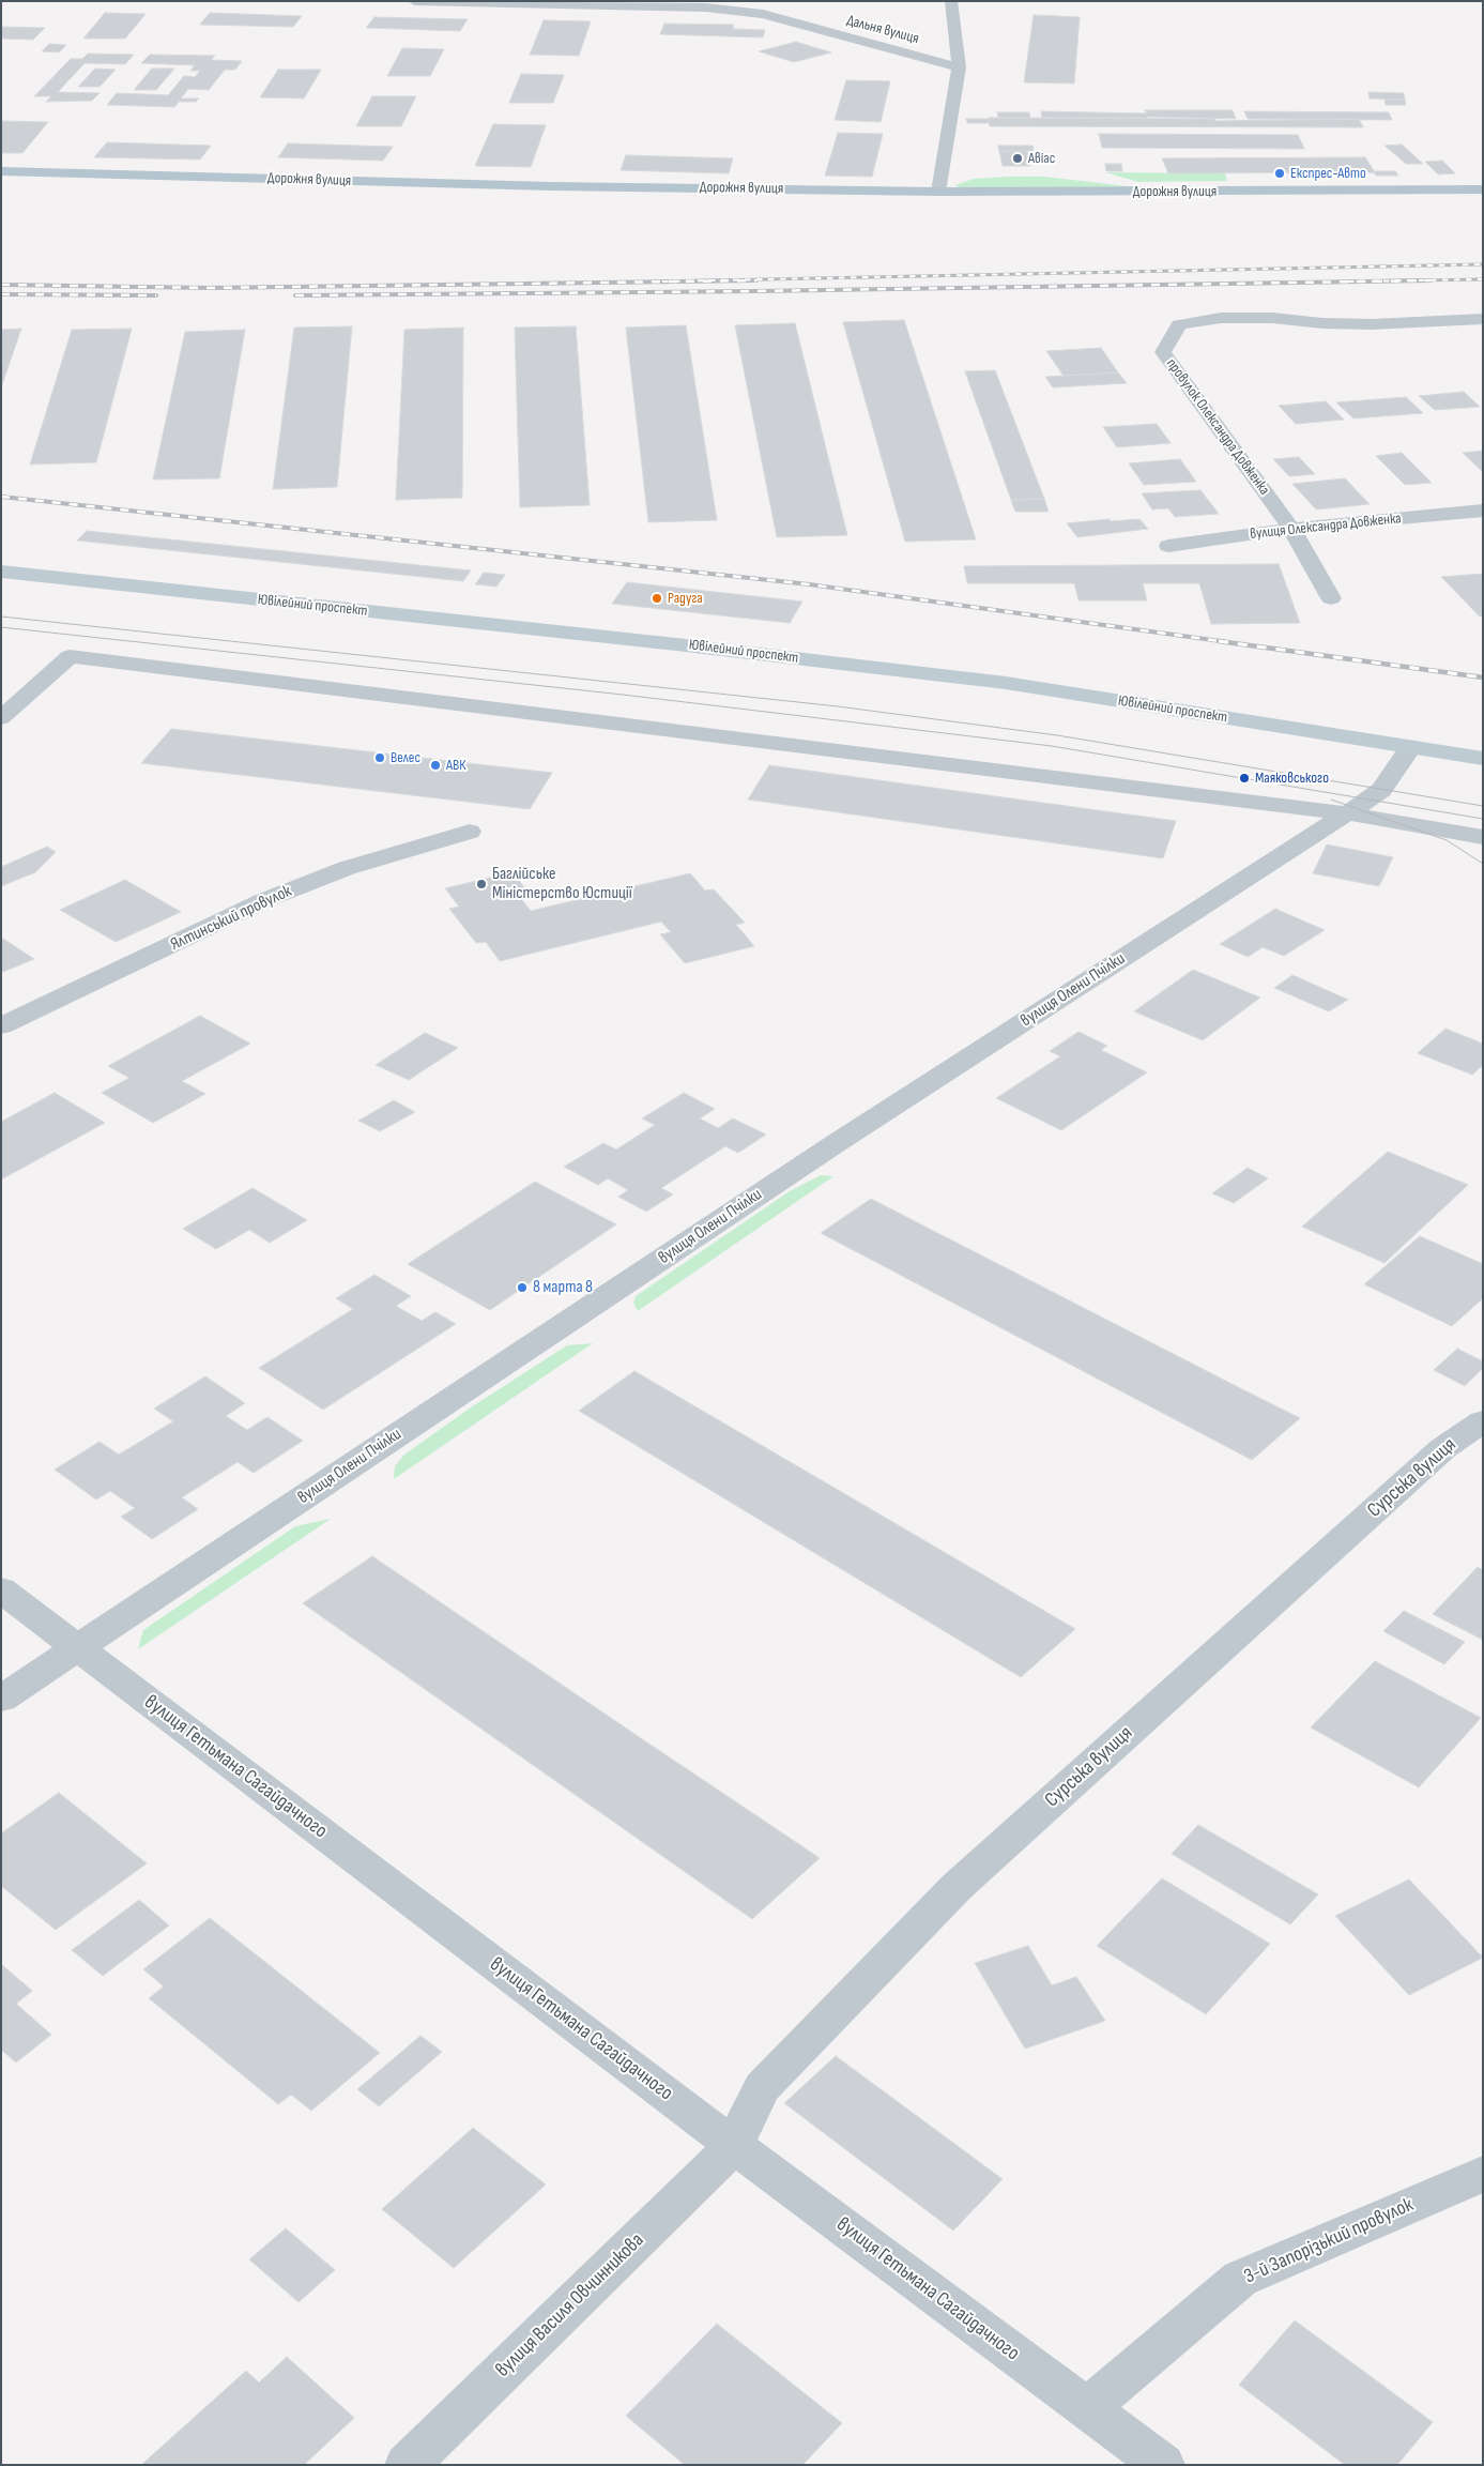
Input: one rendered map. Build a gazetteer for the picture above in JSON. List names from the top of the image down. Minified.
{"streets":{"main road":["Дорожня вулиця","Ювілейний проспект"],"street":["Дальня вулиця","провулок Олександра Довженка","вулиця Олександра Довженка","Ялтинський провулок","вулиця Олени Пчілки","Сурська вулиця","вулиця Гетьмана Сагайдачного","3-й Запорізький провулок","вулиця Василя Овчинникова"]},"crossings":[["провулок Олександра Довженка","вулиця Олександра Довженка"],["Ювілейний проспект","вулиця Олени Пчілки"],["вулиця Олени Пчілки","вулиця Гетьмана Сагайдачного"],["Сурська вулиця","вулиця Гетьмана Сагайдачного"],["Сурська вулиця","вулиця Василя Овчинникова"],["вулиця Гетьмана Сагайдачного","3-й Запорізький провулок"],["вулиця Гетьмана Сагайдачного","вулиця Василя Овчинникова"]],"places":["Авіас","Експрес-Авто","Радуга","Велес","АВК","Маяковського","Баглійське Міністерство Юстиції","8 марта 8"]}
